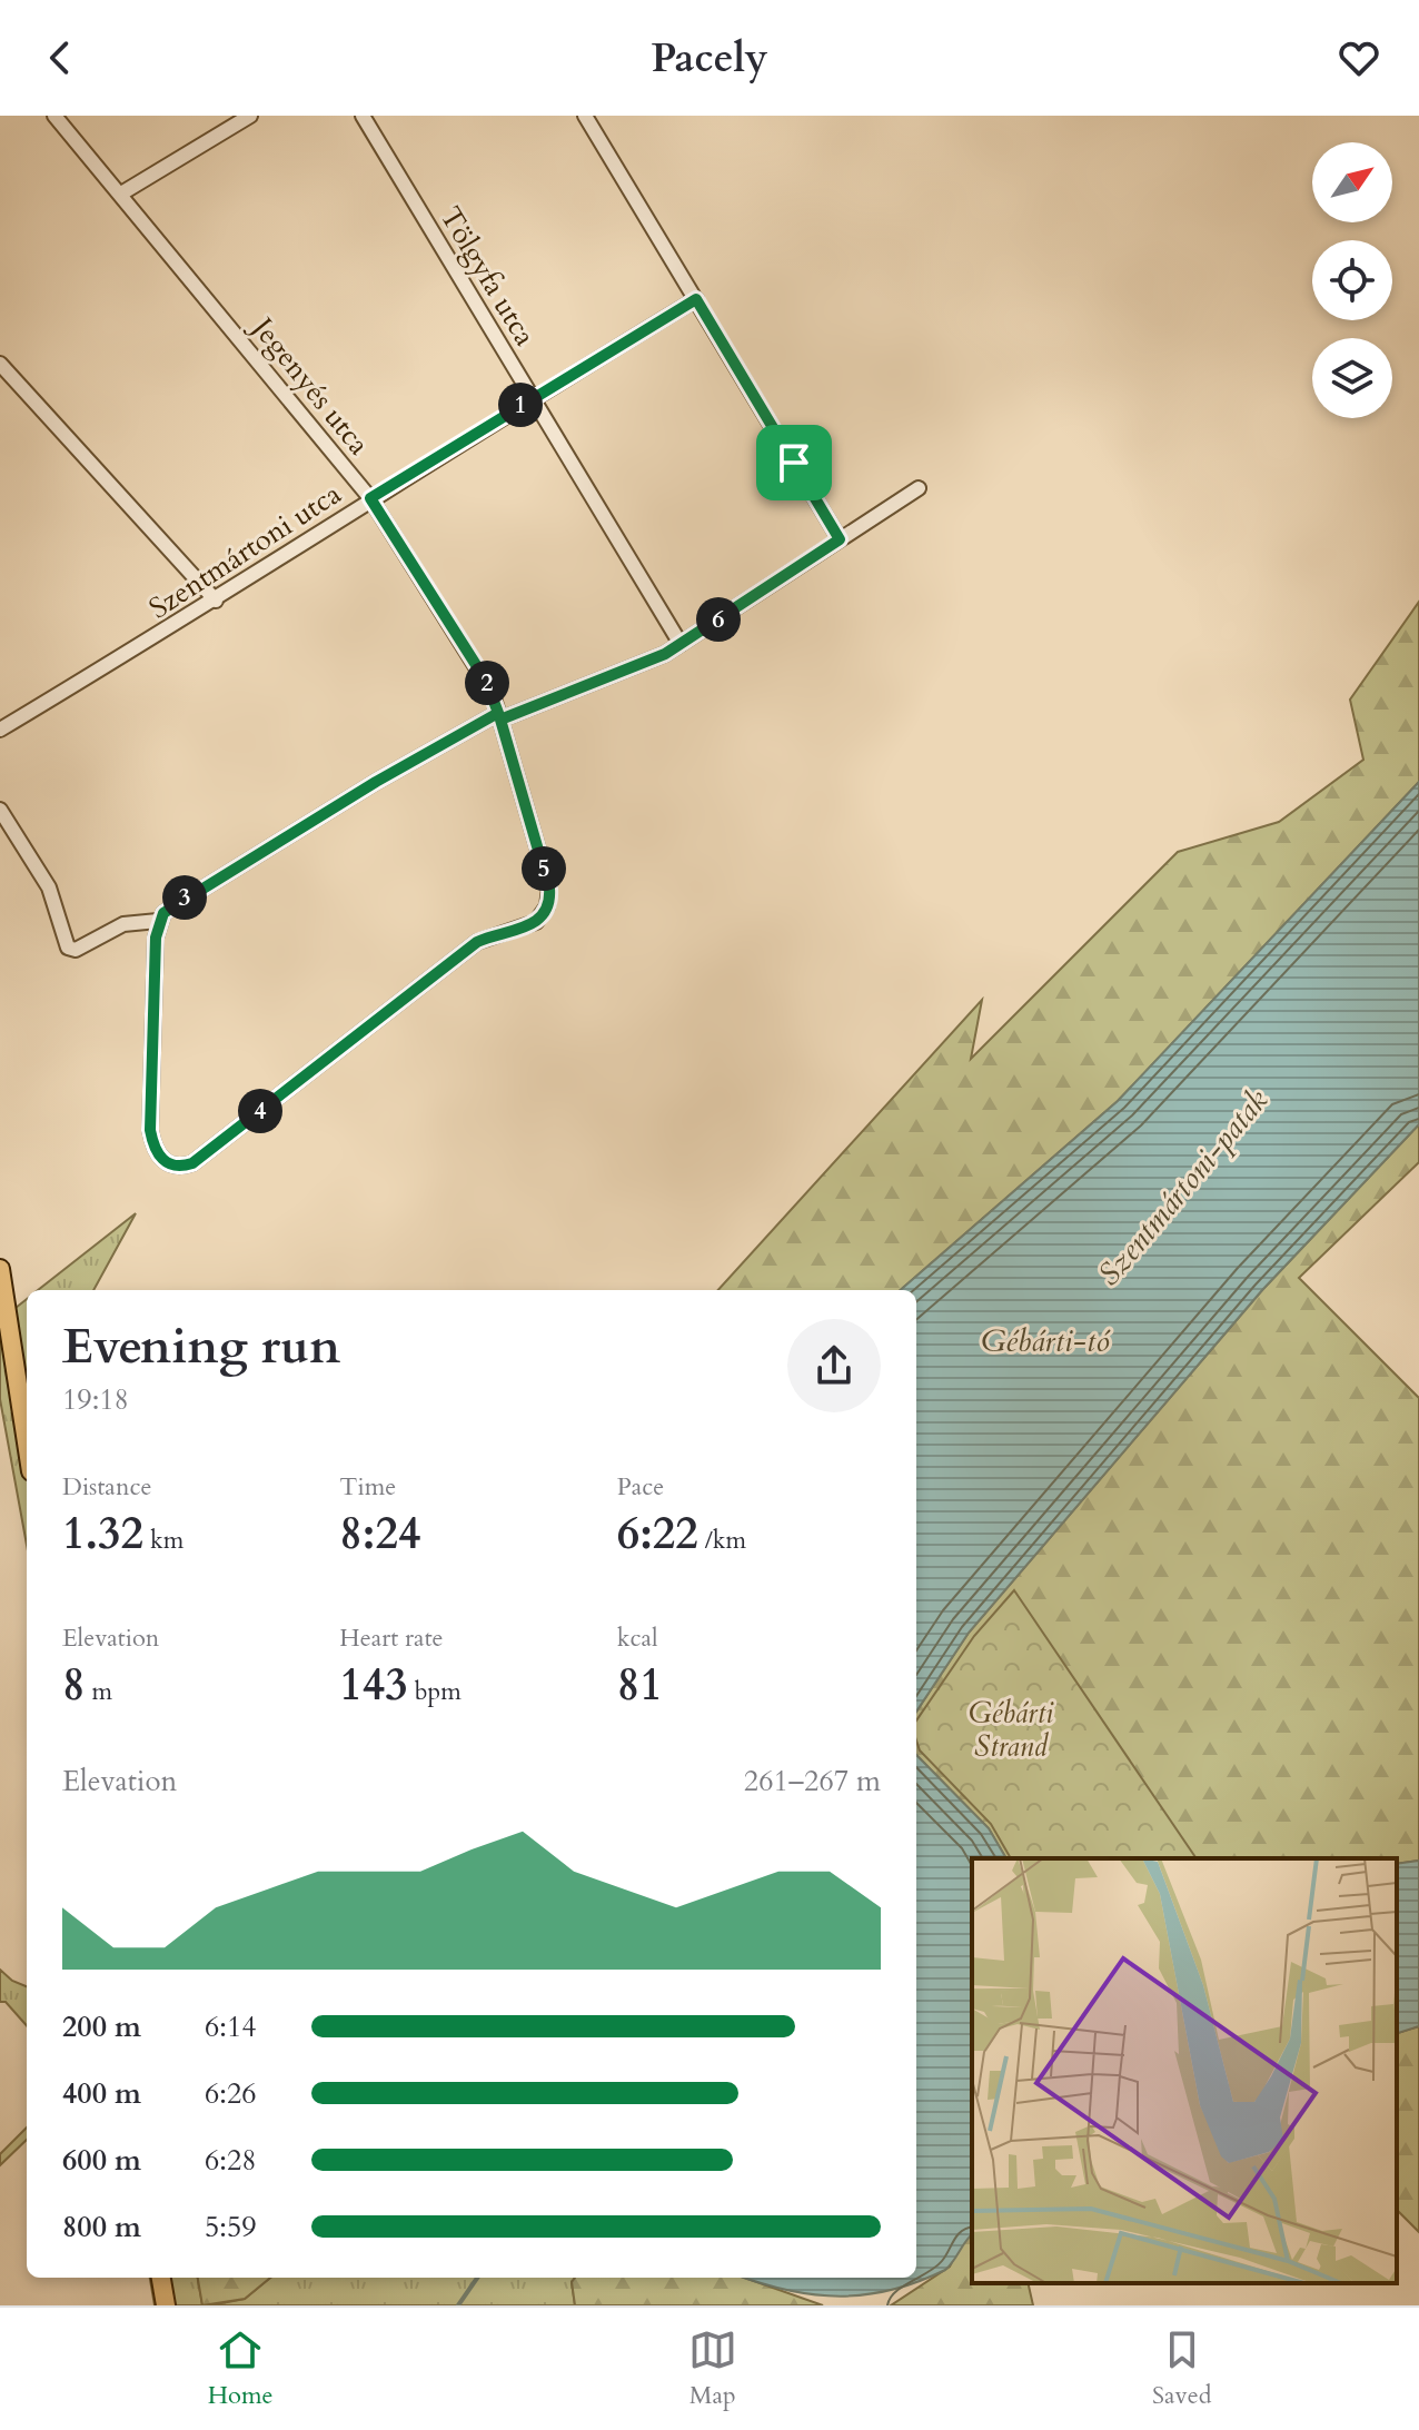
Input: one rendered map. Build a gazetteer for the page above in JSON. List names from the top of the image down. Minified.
{"streets":{"street":["Tölgyfa utca","Jegenyés utca","Szentmártoni utca"]},"crossings":[["Tölgyfa utca","Szentmártoni utca"],["Jegenyés utca","Szentmártoni utca"]],"water":["Szentmártoni-patak","Gébárti-tó"],"parks":["Gébárti Strand"],"north":"top right","page":{"header":"Pacely","pins":["1","6","2","5","3","4"],"heading":["Evening run","19:18"],"stats":[["Distance","1.32 km"],["Time","8:24"],["Pace","6:22 /km"],["Elevation","8 m"],["Heart rate","143 bpm"],["kcal","81"]],"chart":["Elevation","261–267 m"],"list":[{"name":"200 m","note":"6:14"},{"name":"400 m","note":"6:26"},{"name":"600 m","note":"6:28"},{"name":"800 m","note":"5:59"}],"tabs":["Home","Map","Saved"]}}
